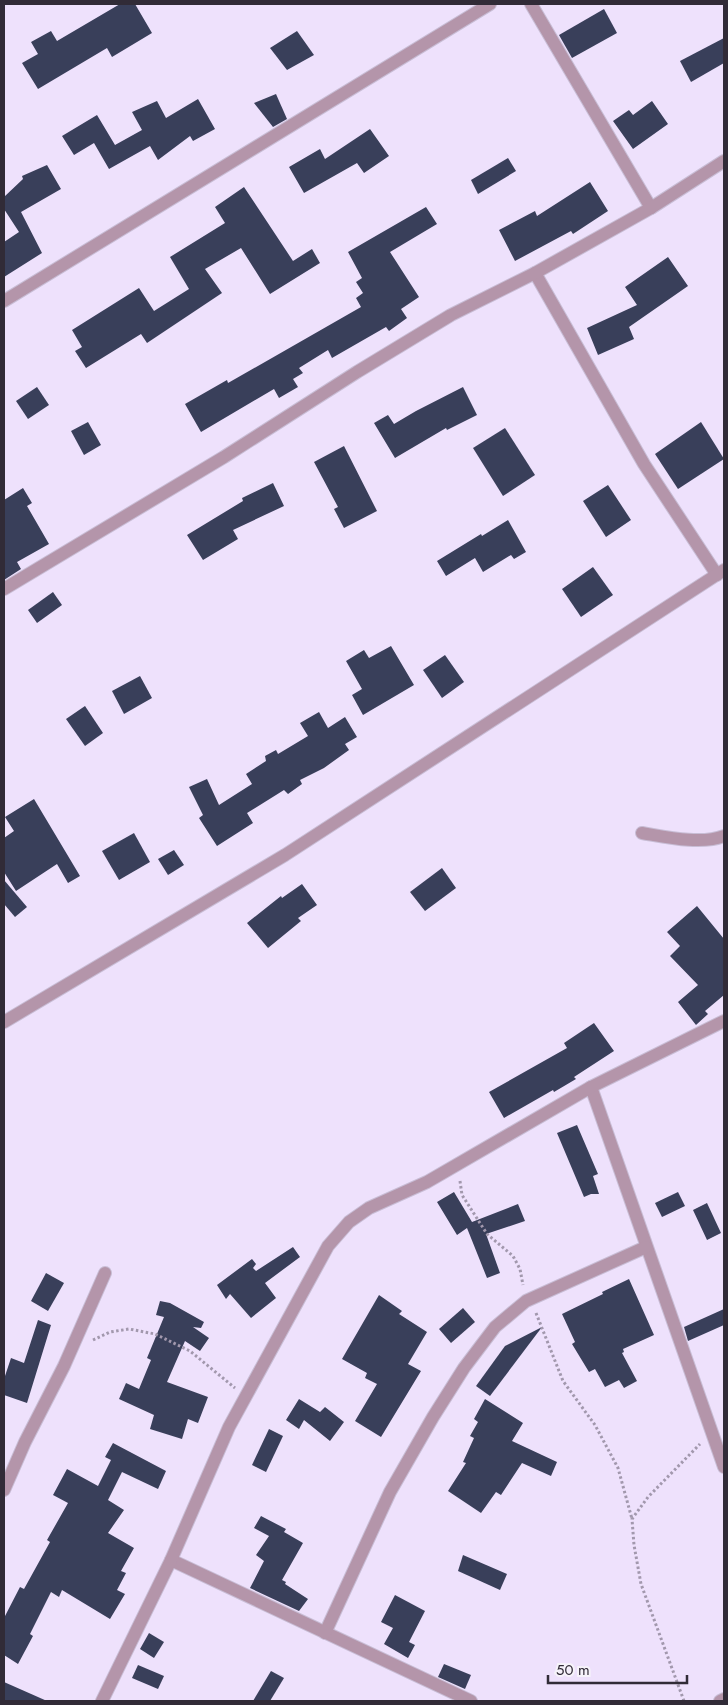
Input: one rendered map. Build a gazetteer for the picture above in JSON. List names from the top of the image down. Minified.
{"scale_bar":"50 m"}
